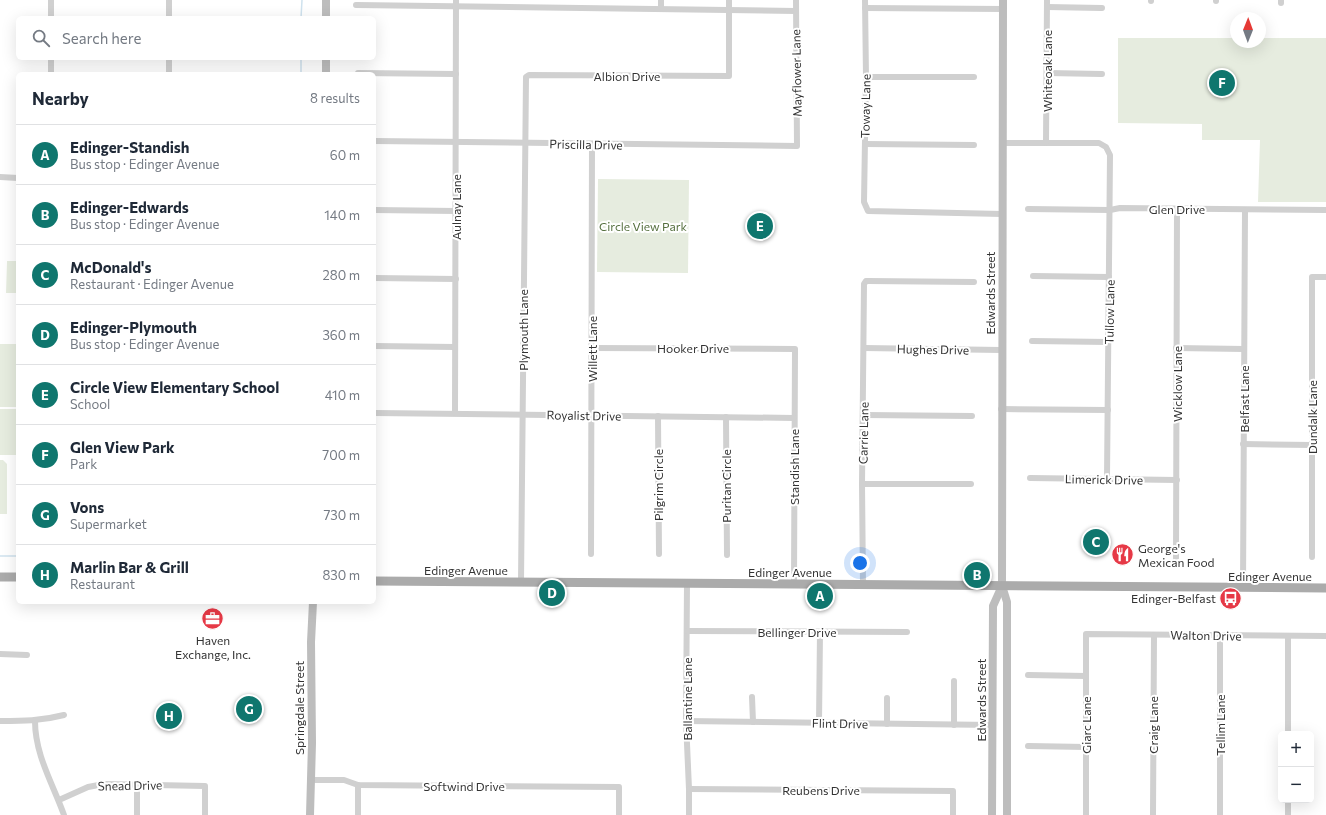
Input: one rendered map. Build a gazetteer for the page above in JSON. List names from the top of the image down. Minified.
{"streets":{"main road":["Edwards Street","Edinger Avenue","Springdale Street"],"street":["Whiteoak Lane","Mayflower Lane","Albion Drive","Toway Lane","Priscilla Drive","Aulnay Lane","Glen Drive","Tullow Lane","Plymouth Lane","Hooker Drive","Willett Lane","Hughes Drive","Wicklow Lane","Belfast Lane","Royalist Drive","Dundalk Lane","Carrie Lane","Standish Lane","Limerick Drive","Pilgrim Circle","Puritan Circle","Bellinger Drive","Walton Drive","Ballantine Lane","Flint Drive","Giarc Lane","Craig Lane","Tellim Lane","Snead Drive","Softwind Drive","Reubens Drive"]},"crossings":[["Whiteoak Lane","Tullow Lane"],["Mayflower Lane","Priscilla Drive"],["Albion Drive","Plymouth Lane"],["Toway Lane","Edwards Street"],["Priscilla Drive","Aulnay Lane"],["Priscilla Drive","Plymouth Lane"],["Priscilla Drive","Willett Lane"],["Aulnay Lane","Royalist Drive"],["Glen Drive","Tullow Lane"],["Glen Drive","Wicklow Lane"],["Glen Drive","Belfast Lane"],["Edwards Street","Hughes Drive"],["Edwards Street","Edinger Avenue"],["Edwards Street","Flint Drive"],["Tullow Lane","Limerick Drive"],["Plymouth Lane","Royalist Drive"],["Plymouth Lane","Edinger Avenue"],["Hooker Drive","Willett Lane"],["Hooker Drive","Standish Lane"],["Willett Lane","Royalist Drive"],["Hughes Drive","Carrie Lane"],["Wicklow Lane","Limerick Drive"],["Belfast Lane","Edinger Avenue"],["Royalist Drive","Standish Lane"],["Royalist Drive","Pilgrim Circle"],["Royalist Drive","Puritan Circle"],["Carrie Lane","Edinger Avenue"],["Standish Lane","Edinger Avenue"],["Edinger Avenue","Ballantine Lane"],["Bellinger Drive","Ballantine Lane"],["Walton Drive","Giarc Lane"],["Walton Drive","Craig Lane"],["Walton Drive","Tellim Lane"],["Ballantine Lane","Flint Drive"],["Ballantine Lane","Reubens Drive"],["Springdale Street","Softwind Drive"]],"parks":["Circle View Park"],"places":{"restaurant":["George's Mexican Food"],"bus stop":["Edinger-Belfast"],"office":["Haven Exchange, Inc."]},"north":"top","page":{"search":"Search here","pins":["F","E","C","B","D","A","G","H"],"heading":["Nearby","8 results"],"list":[{"mark":"A","name":"Edinger-Standish","note":"Bus stop · Edinger Avenue","value":"60 m"},{"mark":"B","name":"Edinger-Edwards","note":"Bus stop · Edinger Avenue","value":"140 m"},{"mark":"C","name":"McDonald's","note":"Restaurant · Edinger Avenue","value":"280 m"},{"mark":"D","name":"Edinger-Plymouth","note":"Bus stop · Edinger Avenue","value":"360 m"},{"mark":"E","name":"Circle View Elementary School","note":"School","value":"410 m"},{"mark":"F","name":"Glen View Park","note":"Park","value":"700 m"},{"mark":"G","name":"Vons","note":"Supermarket","value":"730 m"},{"mark":"H","name":"Marlin Bar & Grill","note":"Restaurant","value":"830 m"}],"map_buttons":["+","−"]}}
